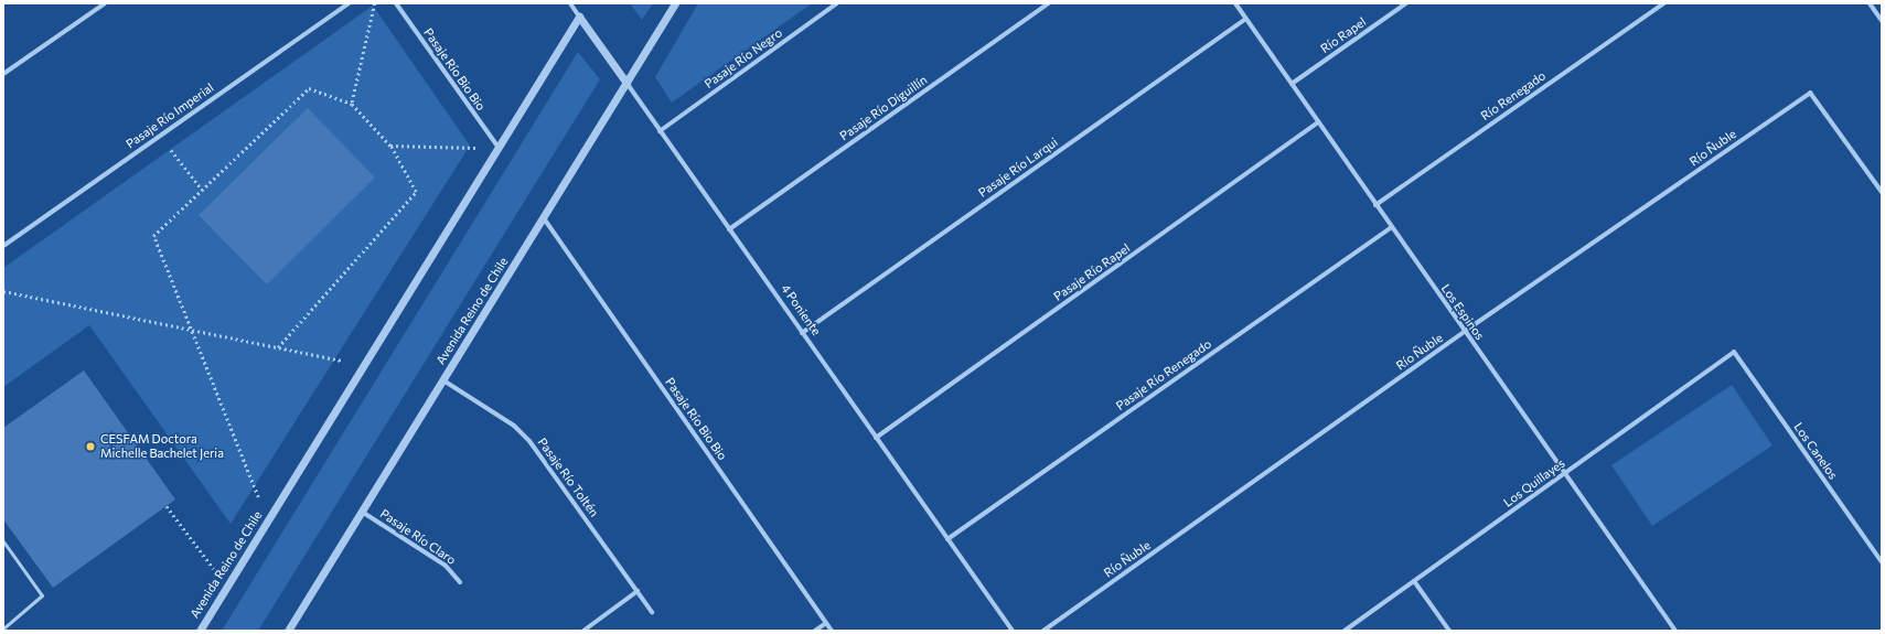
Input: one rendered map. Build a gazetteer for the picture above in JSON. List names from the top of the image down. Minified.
{"streets":{"street":["Río Rapel","Pasaje Río Negro","Pasaje Río Bio Bio","Río Renegado","Pasaje Río Diguillín","Pasaje Río Imperial","Río Ñuble","Pasaje Río Larqui","Pasaje Río Rapel","4 Poniente","Avenida Reino de Chile","Los Espinos","Pasaje Río Renegado","Los Canelos","Pasaje Río Toltén","Los Quillayes","Pasaje Río Claro"]},"crossings":[["Río Rapel","Los Espinos"],["Pasaje Río Negro","4 Poniente"],["Pasaje Río Bio Bio","Avenida Reino de Chile"],["Río Renegado","Los Espinos"],["Pasaje Río Diguillín","4 Poniente"],["Río Ñuble","Los Espinos"],["Pasaje Río Larqui","4 Poniente"],["Pasaje Río Larqui","Los Espinos"],["Pasaje Río Rapel","4 Poniente"],["Pasaje Río Rapel","Los Espinos"],["4 Poniente","Avenida Reino de Chile"],["4 Poniente","Pasaje Río Renegado"],["Avenida Reino de Chile","Pasaje Río Toltén"],["Avenida Reino de Chile","Pasaje Río Claro"],["Los Espinos","Pasaje Río Renegado"],["Los Espinos","Los Quillayes"],["Los Canelos","Los Quillayes"]],"places":["CESFAM Doctora Michelle Bachelet Jeria"]}
